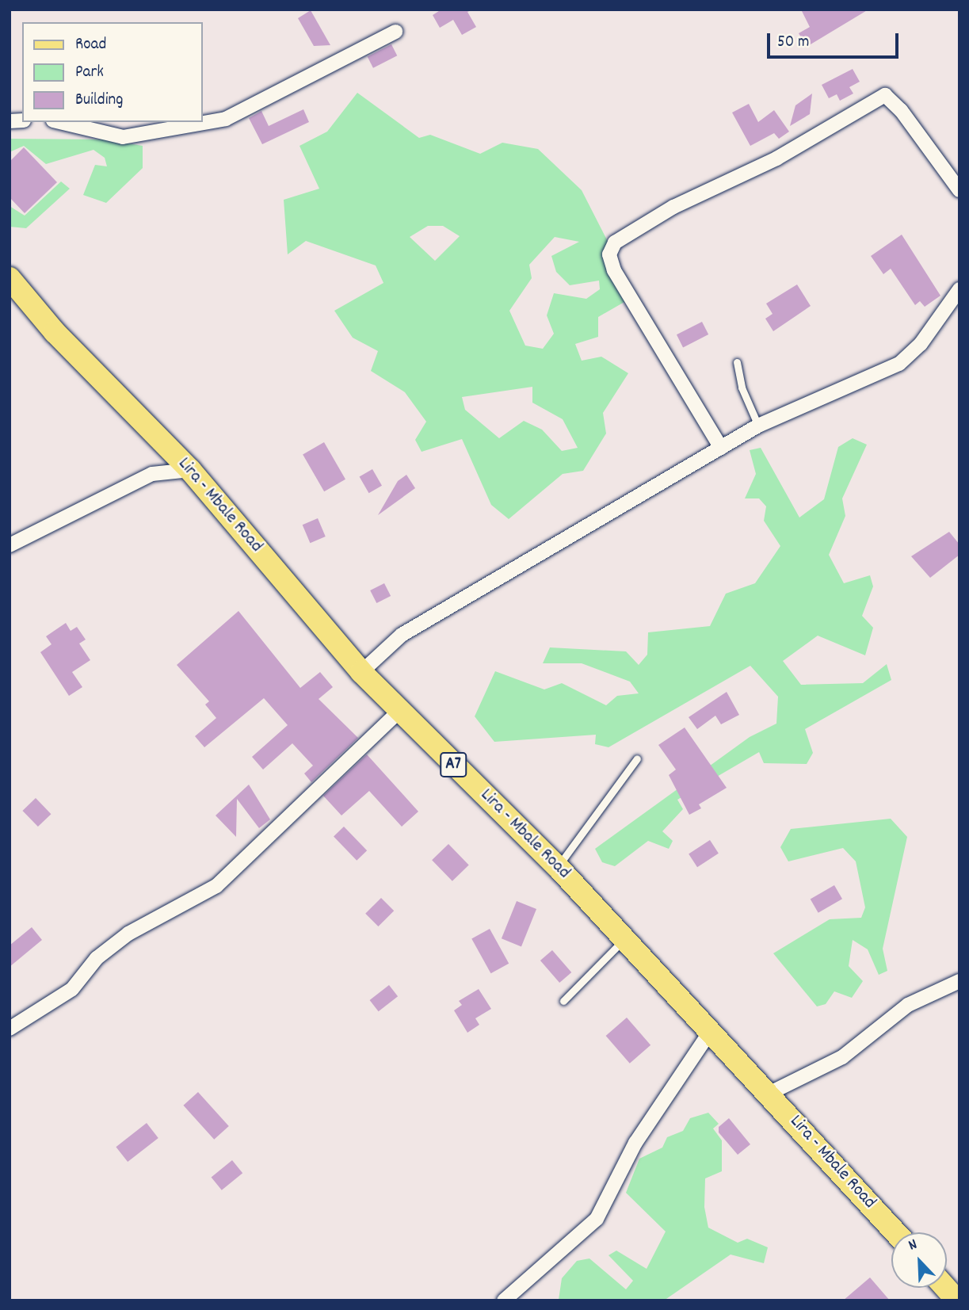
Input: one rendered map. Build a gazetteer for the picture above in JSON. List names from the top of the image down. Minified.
{"streets":{"main road":["Lira - Mbale Road","A7"]},"legend":["Road","Park","Building"],"scale_bar":"50 m","north":"top left"}
